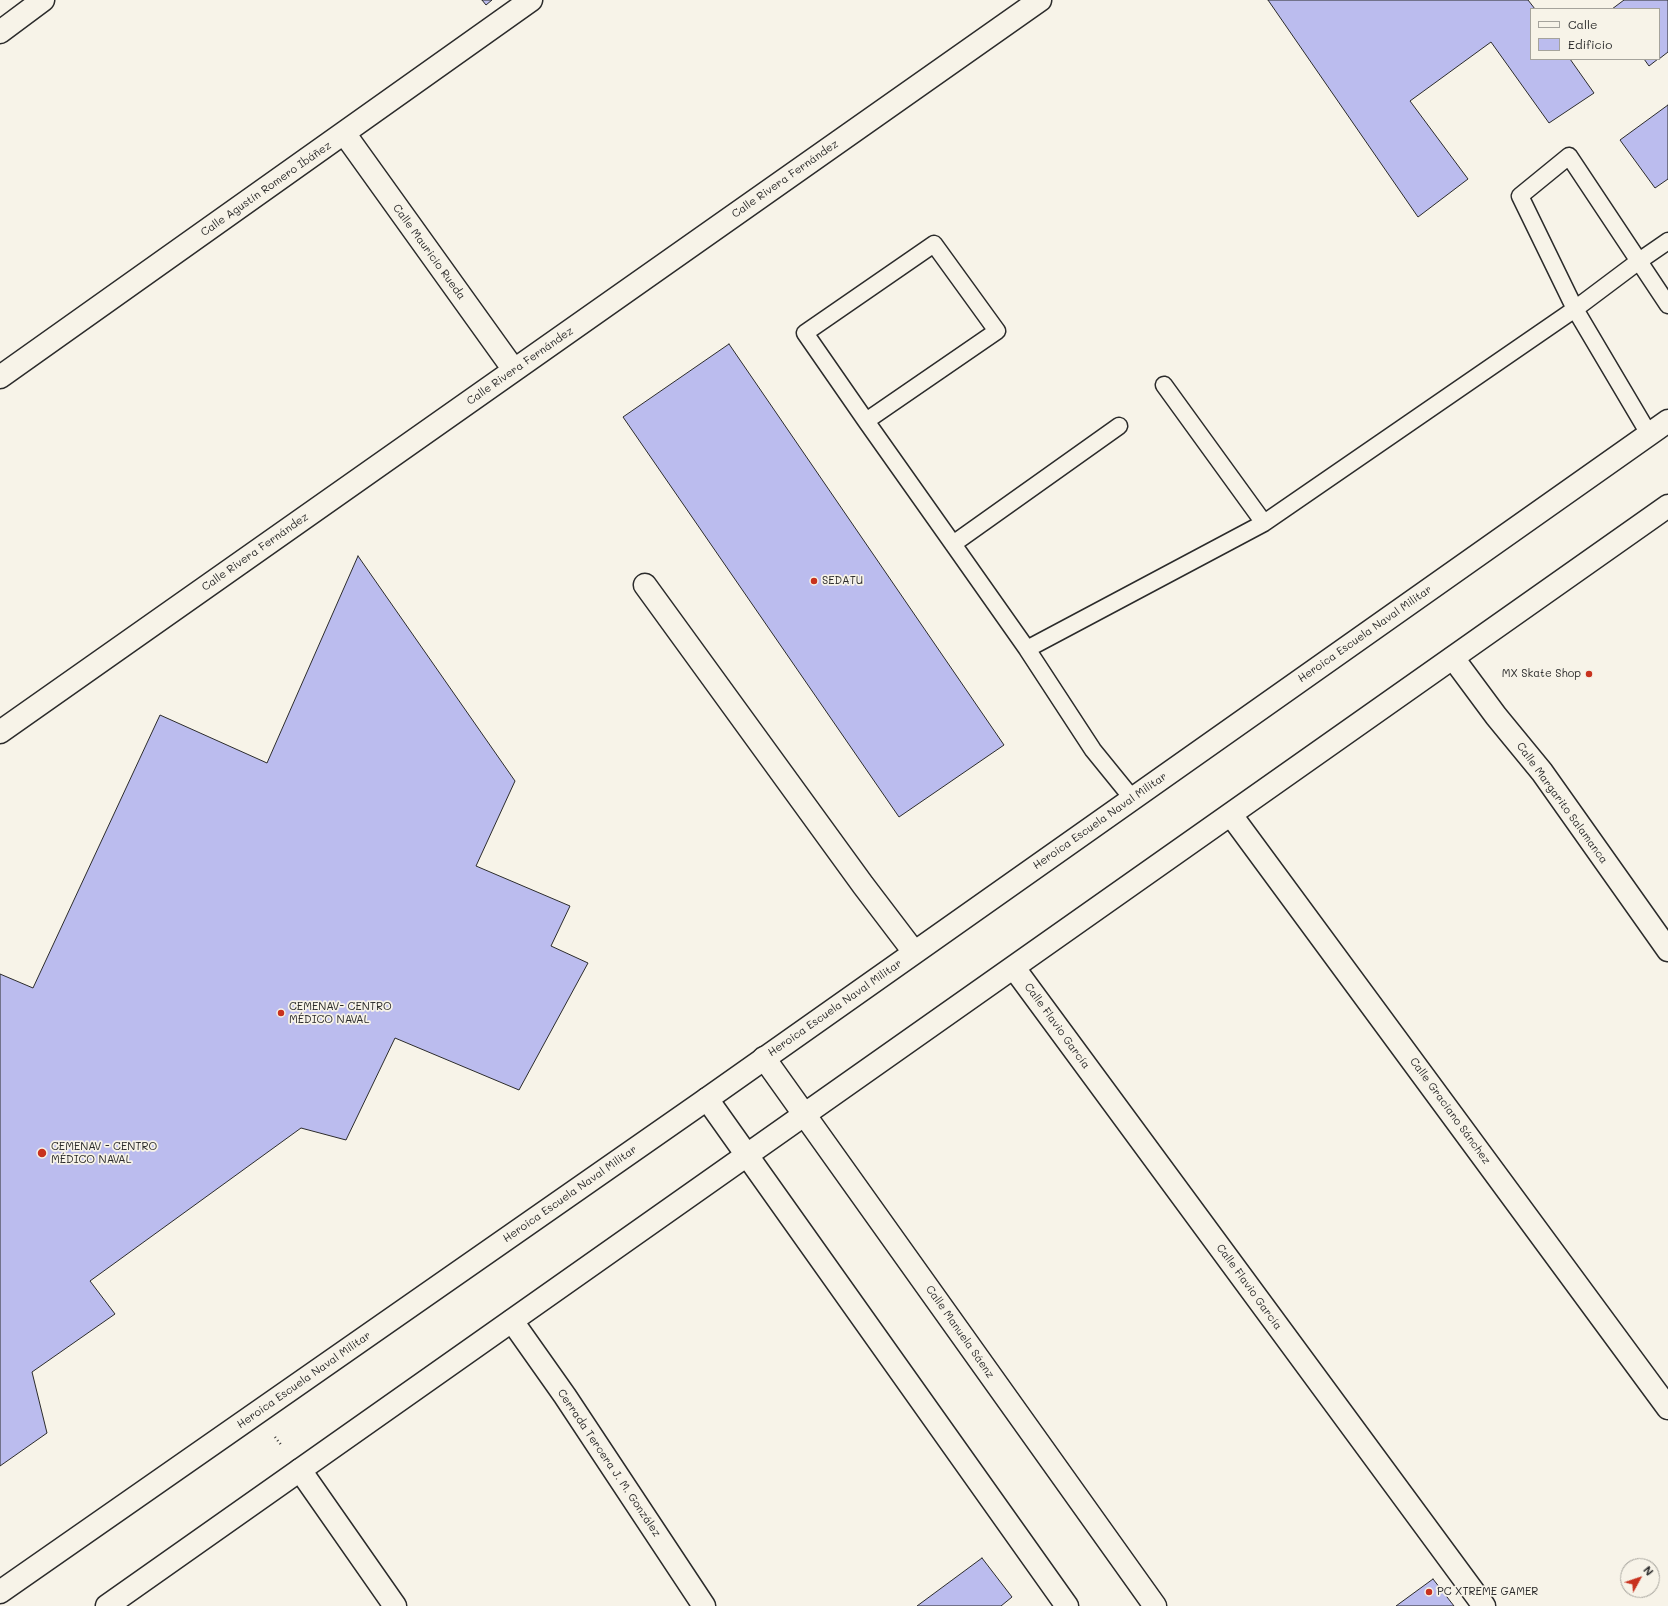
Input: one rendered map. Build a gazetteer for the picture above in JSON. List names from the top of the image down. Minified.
{"streets":{"street":["Calle Rivera Fernández","Calle Agustín Romero Ibáñez","Calle Mauricio Rueda","Heroica Escuela Naval Militar","Calle Margarito Salamanca","Calle Flavio García","Calle Graciano Sánchez","Calle Manuela Sáenz","Cerrada Tercera J. M. González"]},"crossings":[["Calle Rivera Fernández","Calle Mauricio Rueda"],["Calle Agustín Romero Ibáñez","Calle Mauricio Rueda"],["Heroica Escuela Naval Militar","Calle Manuela Sáenz"]],"places":["SEDATU","MX Skate Shop","CEMENAV- CENTRO MÉDICO NAVAL","CEMENAV - CENTRO MÉDICO NAVAL","PC XTREME GAMER"],"legend":["Calle","Edificio"],"north":"top right"}
